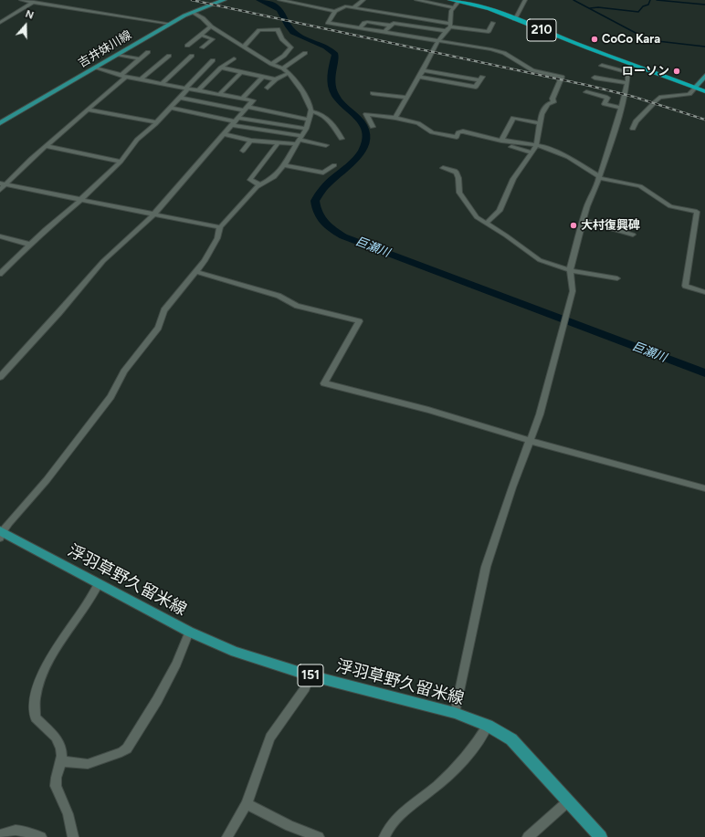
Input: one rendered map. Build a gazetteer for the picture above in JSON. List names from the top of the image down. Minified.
{"streets":{"highway":["210"],"main road":["吉井妹川線","浮羽草野久留米線","151"]},"water":["巨瀬川"],"places":["CoCo Kara","ローソン","大村復興碑"],"north":"top"}
